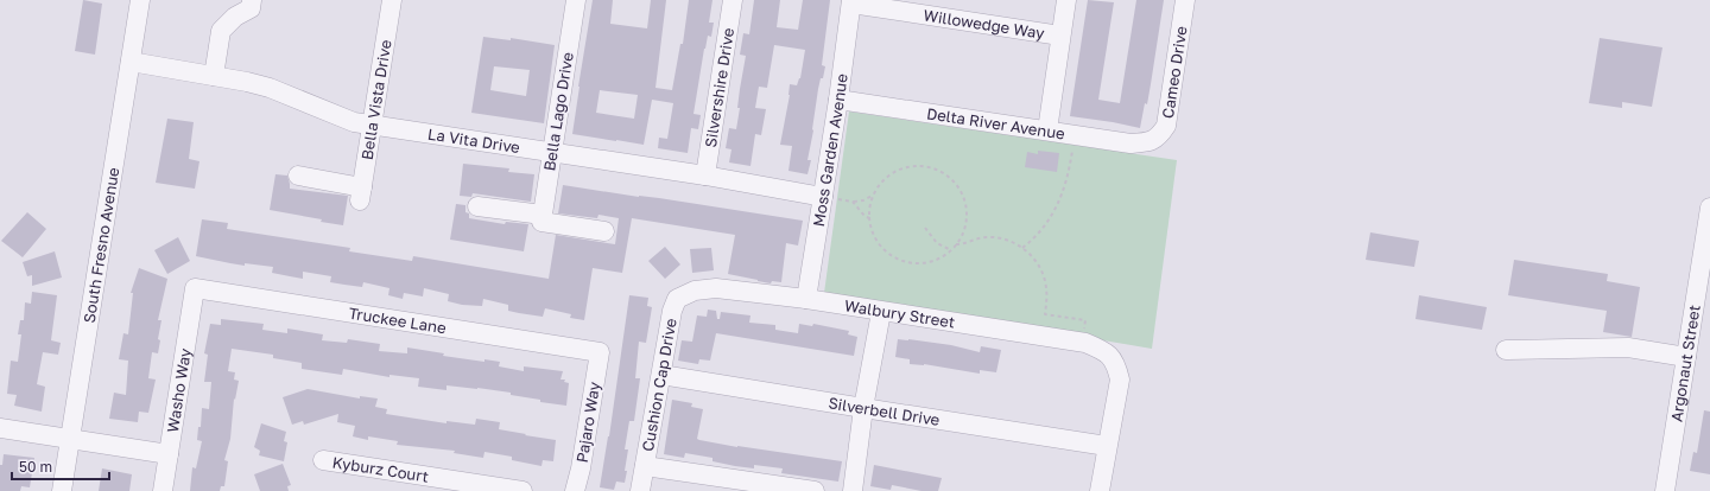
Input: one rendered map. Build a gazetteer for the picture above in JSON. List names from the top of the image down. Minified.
{"streets":{"street":["Willowedge Way","Cameo Drive","Silvershire Drive","Bella Vista Drive","Bella Lago Drive","Delta River Avenue","La Vita Drive","Moss Garden Avenue","South Fresno Avenue","Walbury Street","Truckee Lane","Argonaut Street","Cushion Cap Drive","Washo Way","Silverbell Drive","Pajaro Way","Kyburz Court"]},"crossings":[["Willowedge Way","Moss Garden Avenue"],["Cameo Drive","Delta River Avenue"],["Silvershire Drive","La Vita Drive"],["Bella Vista Drive","La Vita Drive"],["Bella Lago Drive","La Vita Drive"],["Delta River Avenue","Moss Garden Avenue"],["La Vita Drive","Moss Garden Avenue"],["La Vita Drive","South Fresno Avenue"],["Moss Garden Avenue","Walbury Street"],["Walbury Street","Cushion Cap Drive"],["Walbury Street","Silverbell Drive"],["Truckee Lane","Washo Way"],["Truckee Lane","Pajaro Way"],["Cushion Cap Drive","Silverbell Drive"]],"scale_bar":"50 m"}
